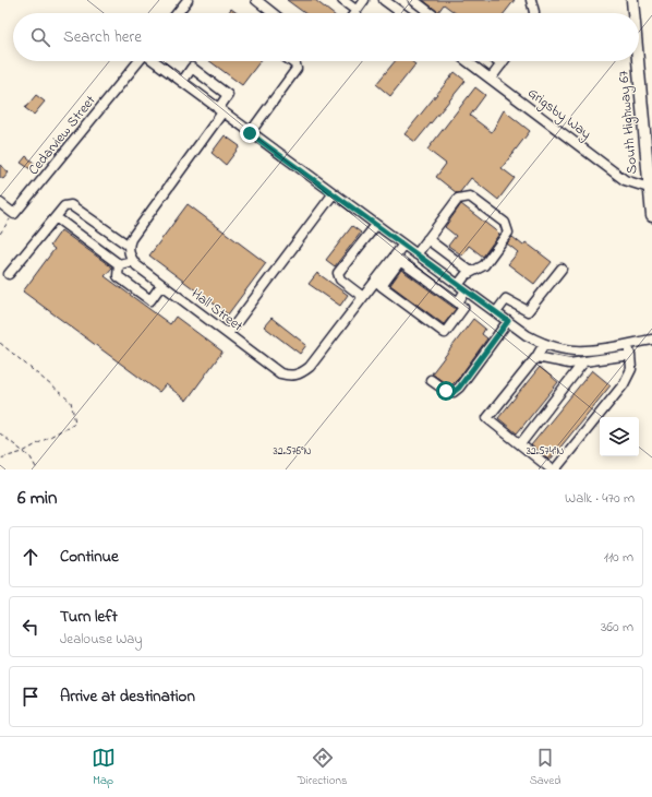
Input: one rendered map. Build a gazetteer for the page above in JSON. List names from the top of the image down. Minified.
{"streets":{"main road":["South Highway 67"],"street":["Grigsby Way","Cedarview Street","Hall Street"]},"crossings":[["Grigsby Way","South Highway 67"]],"page":{"search":"Search here","heading":["6 min","Walk · 470 m"],"list":[["Continue","110 m"],["Turn left","Jealouse Way","360 m"],"Arrive at destination"],"nav":["Map","Directions","Saved"]},"coordinates":["32.576°N","32.574°N"]}
